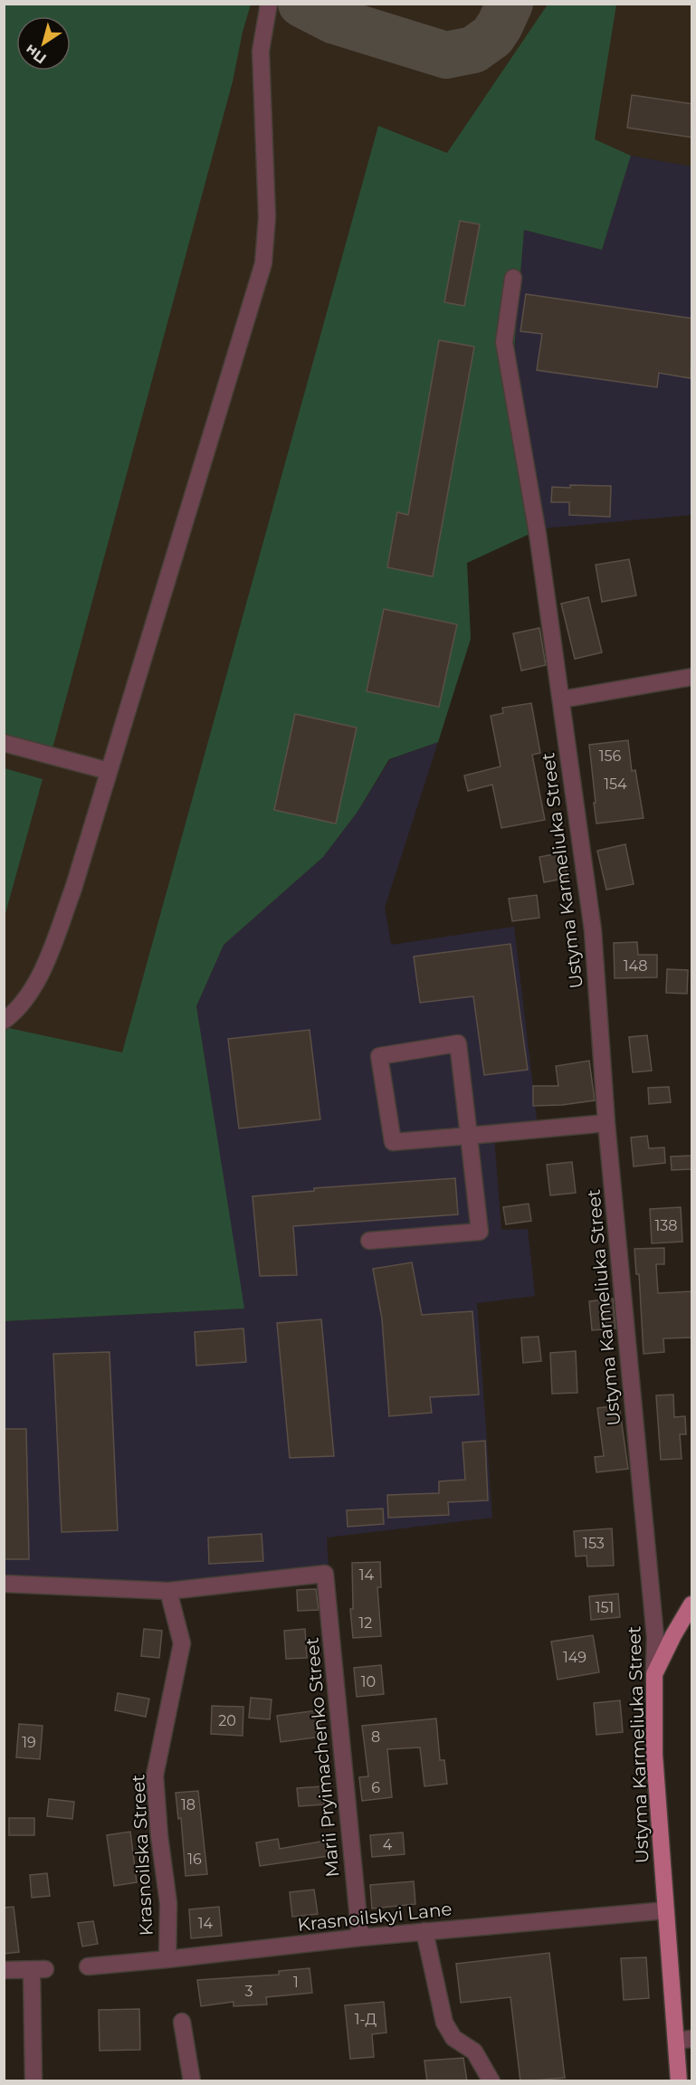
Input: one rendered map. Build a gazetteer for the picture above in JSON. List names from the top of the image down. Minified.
{"streets":{"main road":["Ustyma Karmeliuka Street"],"street":["Marii Pryimachenko Street","Krasnoilska Street","Krasnoilskyi Lane"]},"crossings":[["Ustyma Karmeliuka Street","Krasnoilskyi Lane"],["Marii Pryimachenko Street","Krasnoilska Street"],["Marii Pryimachenko Street","Krasnoilskyi Lane"],["Krasnoilska Street","Krasnoilskyi Lane"]],"house_numbers":["156","154","148","138","153","14","151","12","149","10","20","8","19","6","18","4","16","14","1","3","1-Д"],"north":"bottom left"}
